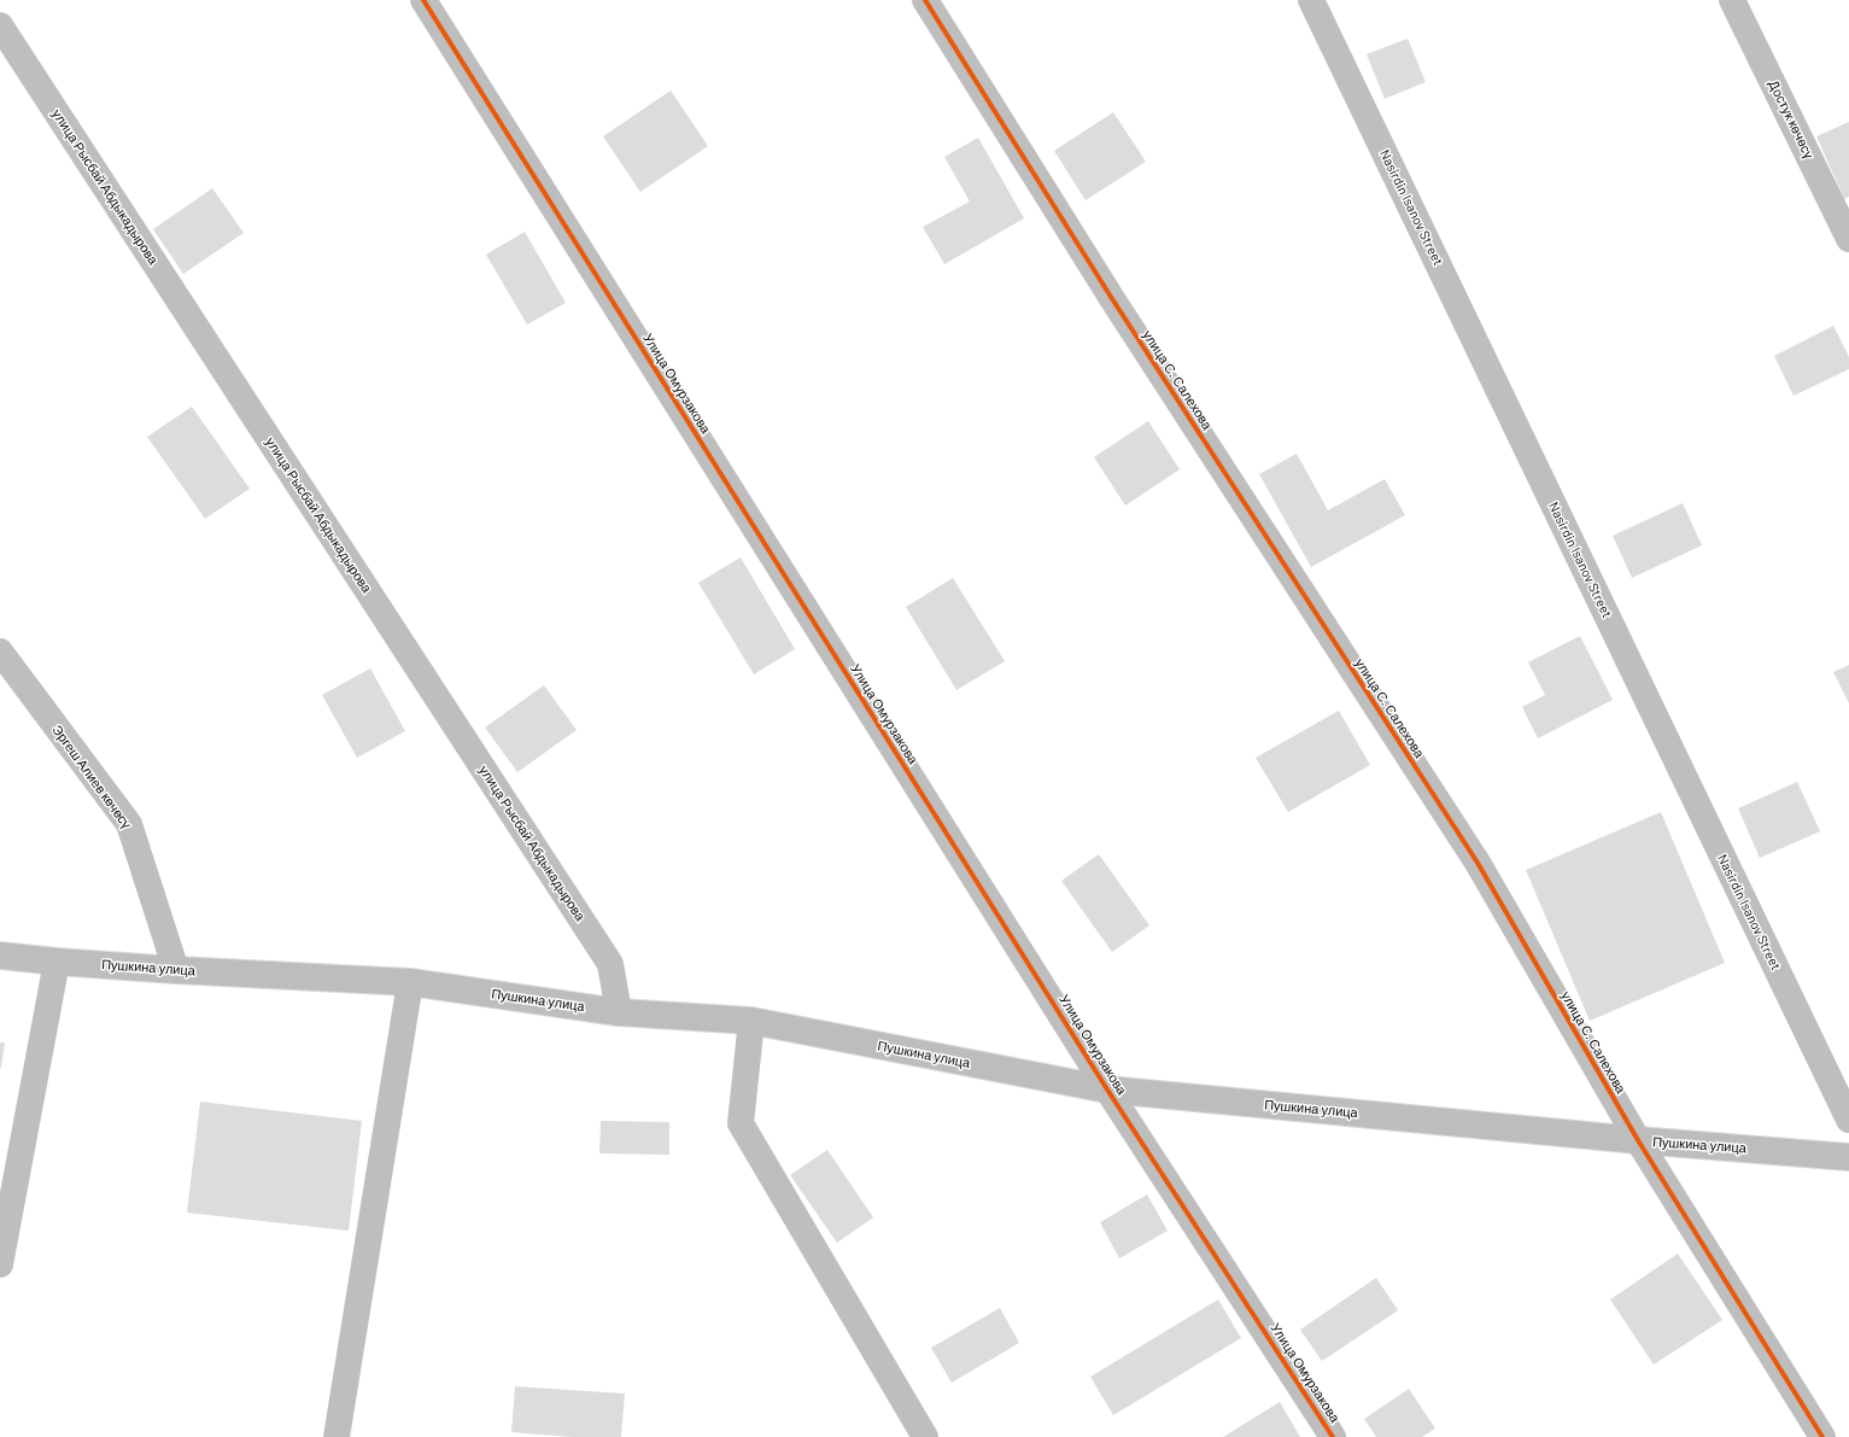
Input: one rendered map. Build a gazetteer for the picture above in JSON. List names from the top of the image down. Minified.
{"streets":{"highway":["Пушкина улица"],"street":["Достук көчөсү","улица Рысбай Абдыкадырова","Nasirdin Isanov Street","улица С. Салехова","Улица Омурзакова","Эргеш Алиев көчөсү"]},"crossings":[["улица Рысбай Абдыкадырова","Пушкина улица"],["улица С. Салехова","Пушкина улица"],["Улица Омурзакова","Пушкина улица"],["Эргеш Алиев көчөсү","Пушкина улица"]]}
